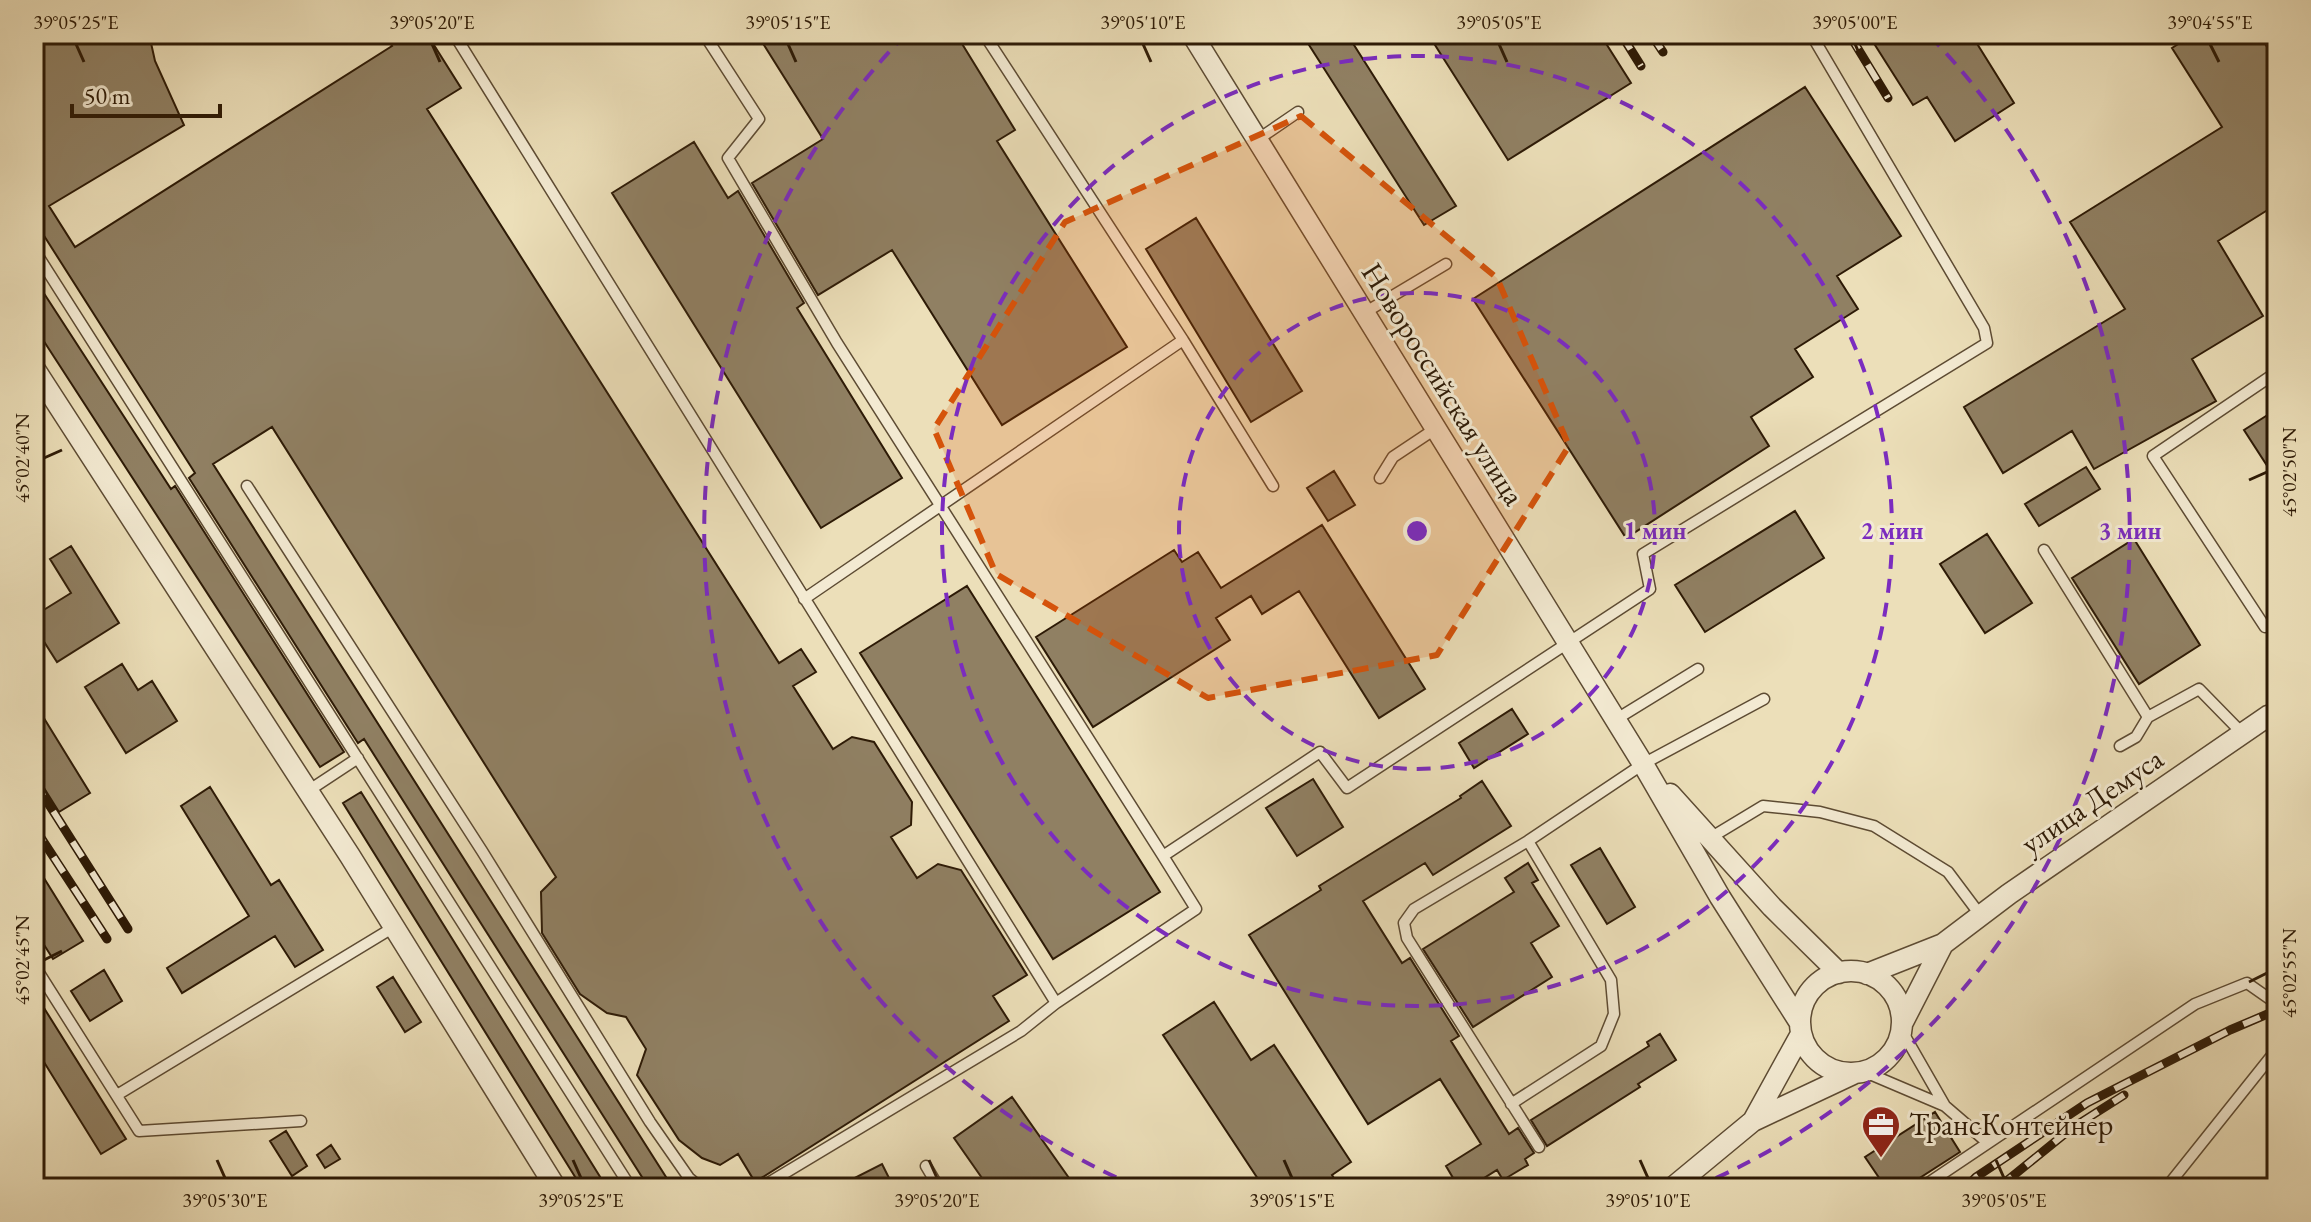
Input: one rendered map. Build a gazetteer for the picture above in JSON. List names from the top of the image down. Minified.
{"streets":{"street":["Новороссийская улица","улица Демуса"]},"places":{"office":["ТрансКонтейнер"]},"scale_bar":"50 m","coordinates":["39°05'25\"E","39°05'20\"E","39°05'15\"E","39°05'10\"E","39°05'05\"E","39°05'00\"E","39°04'55\"E","45°02'40\"N","45°02'50\"N","45°02'45\"N","45°02'55\"N","39°05'30\"E"],"rings":["1 мин","2 мин","3 мин"]}
